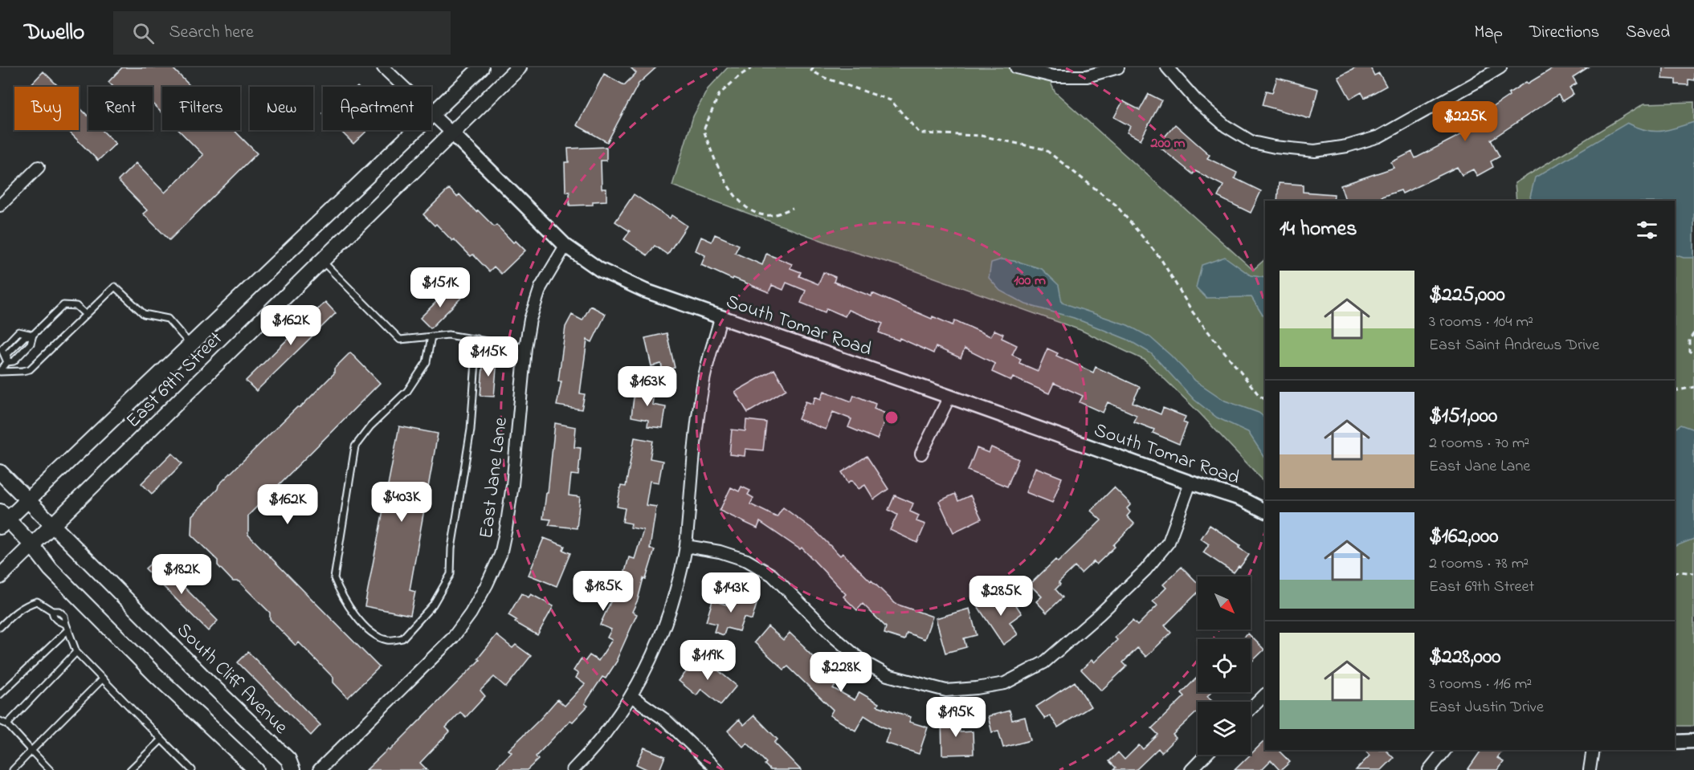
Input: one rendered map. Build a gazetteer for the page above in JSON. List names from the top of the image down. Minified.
{"streets":{"main road":["East 69th Street","South Cliff Avenue"],"street":["South Tomar Road","East Jane Lane"]},"crossings":[["South Tomar Road","East 69th Street"],["South Tomar Road","East Jane Lane"],["East 69th Street","South Cliff Avenue"]],"north":"bottom right","page":{"header":"Dwello","search":"Search here","nav":["Map","Directions","Saved"],"chip":["Buy","Rent","Filters","New","Apartment"],"price":["$225K","$151K","$162K","$115K","$163K","$403K","$162K","$182K","$185K","$143K","$285K","$119K","$228K","$195K"],"heading":"14 homes","list":[{"name":"$225,000","note":"3 rooms · 104 m² · East Saint Andrews Drive"},{"name":"$151,000","note":"2 rooms · 70 m² · East Jane Lane"},{"name":"$162,000","note":"2 rooms · 78 m² · East 69th Street"},{"name":"$228,000","note":"3 rooms · 116 m² · East Justin Drive"}]},"rings":["200 m","100 m"]}
